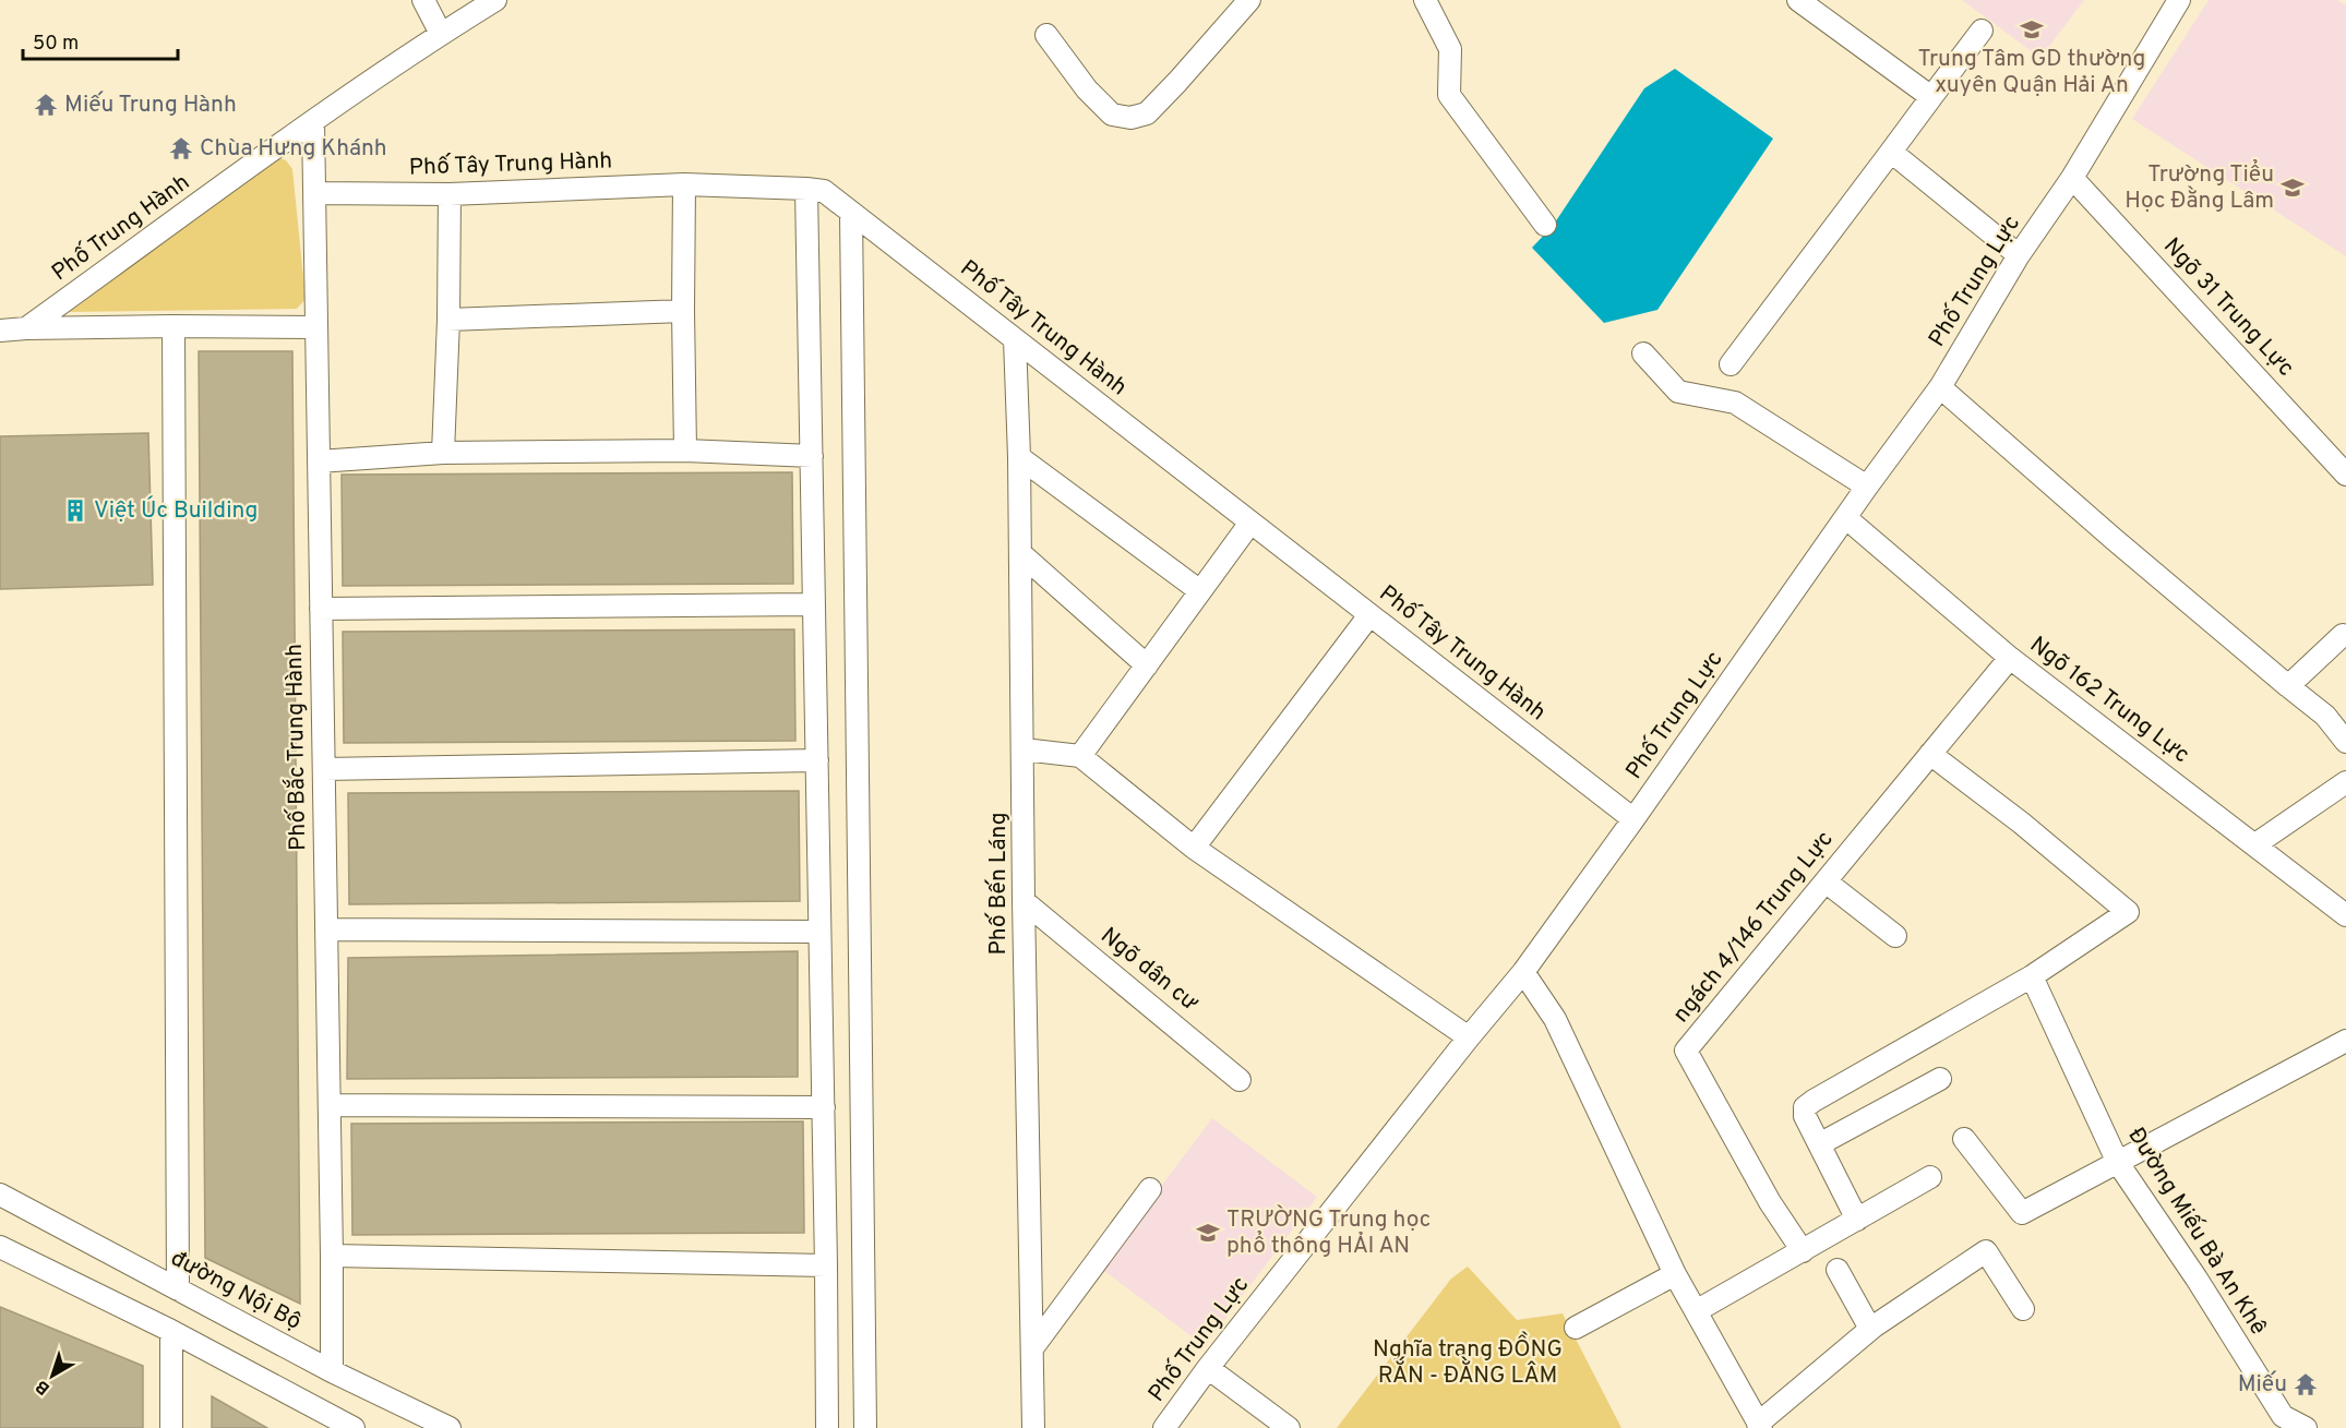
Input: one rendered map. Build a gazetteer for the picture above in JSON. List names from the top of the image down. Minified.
{"streets":{"street":["Phố Tây Trung Hành","Phố Trung Hành","Phố Trung Lực","Ngõ 31 Trung Lực","Ngõ 162 Trung Lực","Phố Bắc Trung Hành","Phố Bến Láng","ngách 4/146 Trung Lực","Ngõ dân cư","Đường Miếu Bà An Khê","đường Nội Bộ"]},"crossings":[["Phố Tây Trung Hành","Phố Trung Lực"],["Phố Tây Trung Hành","Phố Bắc Trung Hành"],["Phố Tây Trung Hành","Phố Bến Láng"],["Phố Trung Hành","Phố Bắc Trung Hành"],["Phố Trung Lực","Ngõ 31 Trung Lực"],["Phố Trung Lực","Ngõ 162 Trung Lực"],["Ngõ 162 Trung Lực","ngách 4/146 Trung Lực"],["Phố Bắc Trung Hành","đường Nội Bộ"],["Phố Bến Láng","Ngõ dân cư"]],"parks":["Nghĩa trang ĐỒNG RẮN - ĐẰNG LÂM"],"places":{"school or university":["Trung Tâm GD thường xuyên Quận Hải An","Trường Tiểu Học Đằng Lâm","TRƯỜNG Trung học phổ thông HẢI AN"],"temple":["Miếu Trung Hành","Chùa Hưng Khánh","Miếu"],"building":["Việt Úc Building"]},"scale_bar":"50 m","north":"bottom left"}
